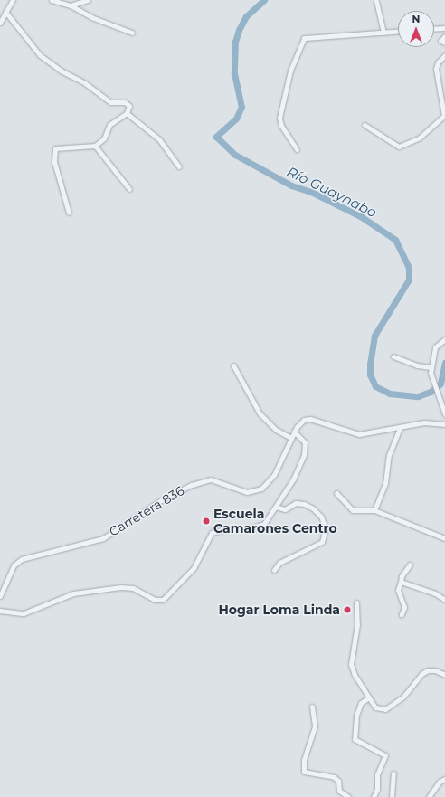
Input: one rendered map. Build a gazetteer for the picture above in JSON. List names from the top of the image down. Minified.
{"streets":{"street":["Carretera 836"]},"water":["Río Guaynabo"],"places":["Escuela Camarones Centro","Hogar Loma Linda"],"north":"top"}
